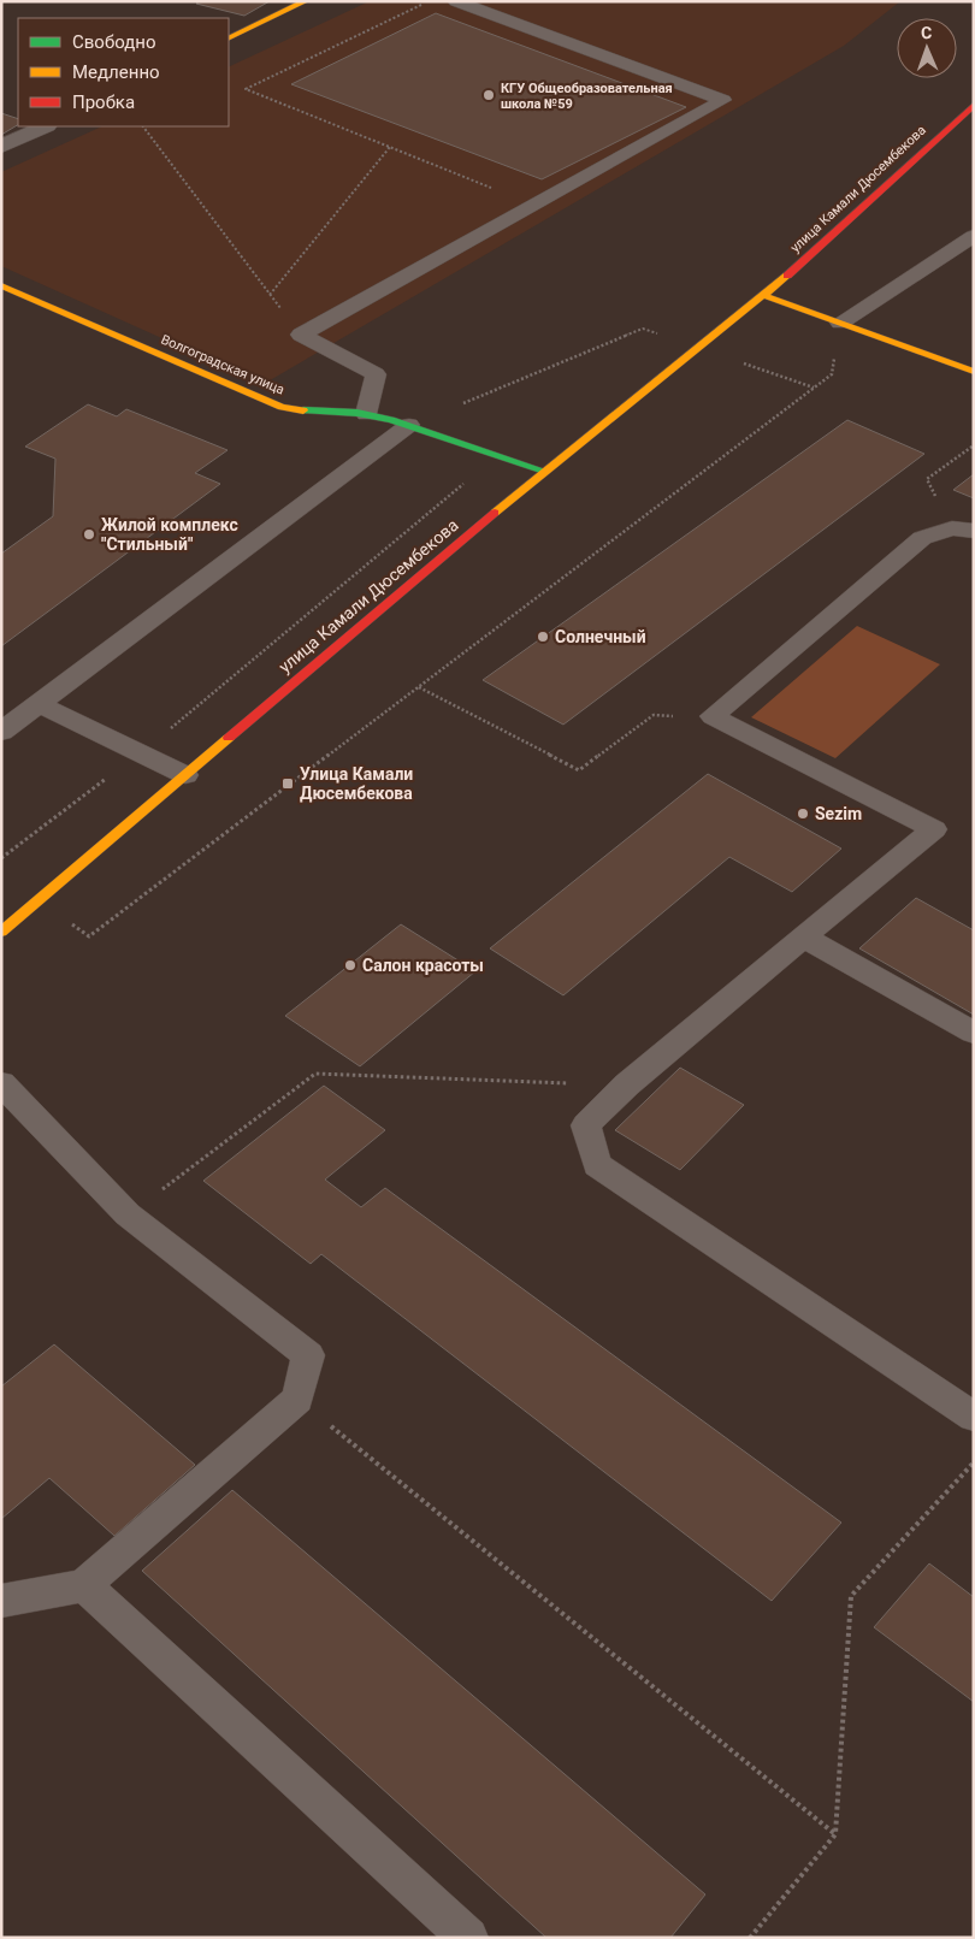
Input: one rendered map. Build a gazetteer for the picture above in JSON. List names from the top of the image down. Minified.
{"streets":{"main road":["улица Камали Дюсембекова","Волгоградская улица"]},"crossings":[["улица Камали Дюсембекова","Волгоградская улица"]],"places":{"other":["КГУ Общеобразовательная школа №59","Жилой комплекс \"Стильный\"","Солнечный","Sezim","Салон красоты"],"transit":["Улица Камали Дюсембекова"]},"legend":["Свободно","Медленно","Пробка"],"north":"top"}
